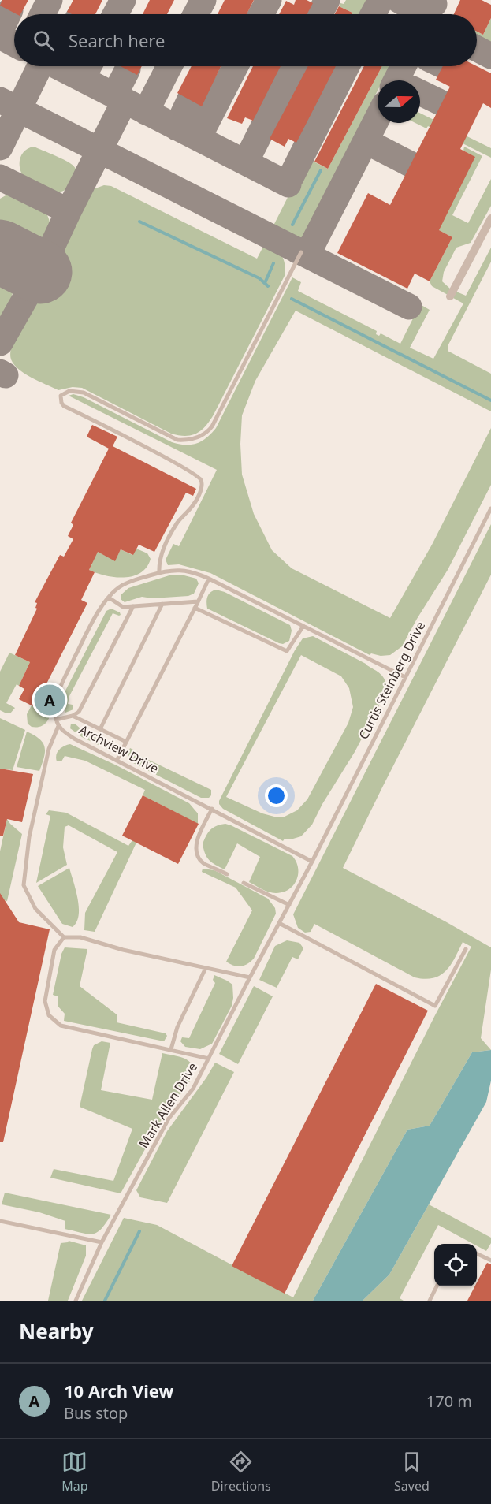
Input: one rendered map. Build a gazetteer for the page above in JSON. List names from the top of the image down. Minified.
{"streets":{"lane":["Curtis Steinberg Drive","Archview Drive","Mark Allen Drive"]},"crossings":[["Curtis Steinberg Drive","Archview Drive"],["Curtis Steinberg Drive","Mark Allen Drive"],["Archview Drive","Mark Allen Drive"]],"north":"right","page":{"search":"Search here","pins":"A","heading":"Nearby","list":[{"mark":"A","name":"10 Arch View","note":"Bus stop","value":"170 m"}],"nav":["Map","Directions","Saved"]}}
